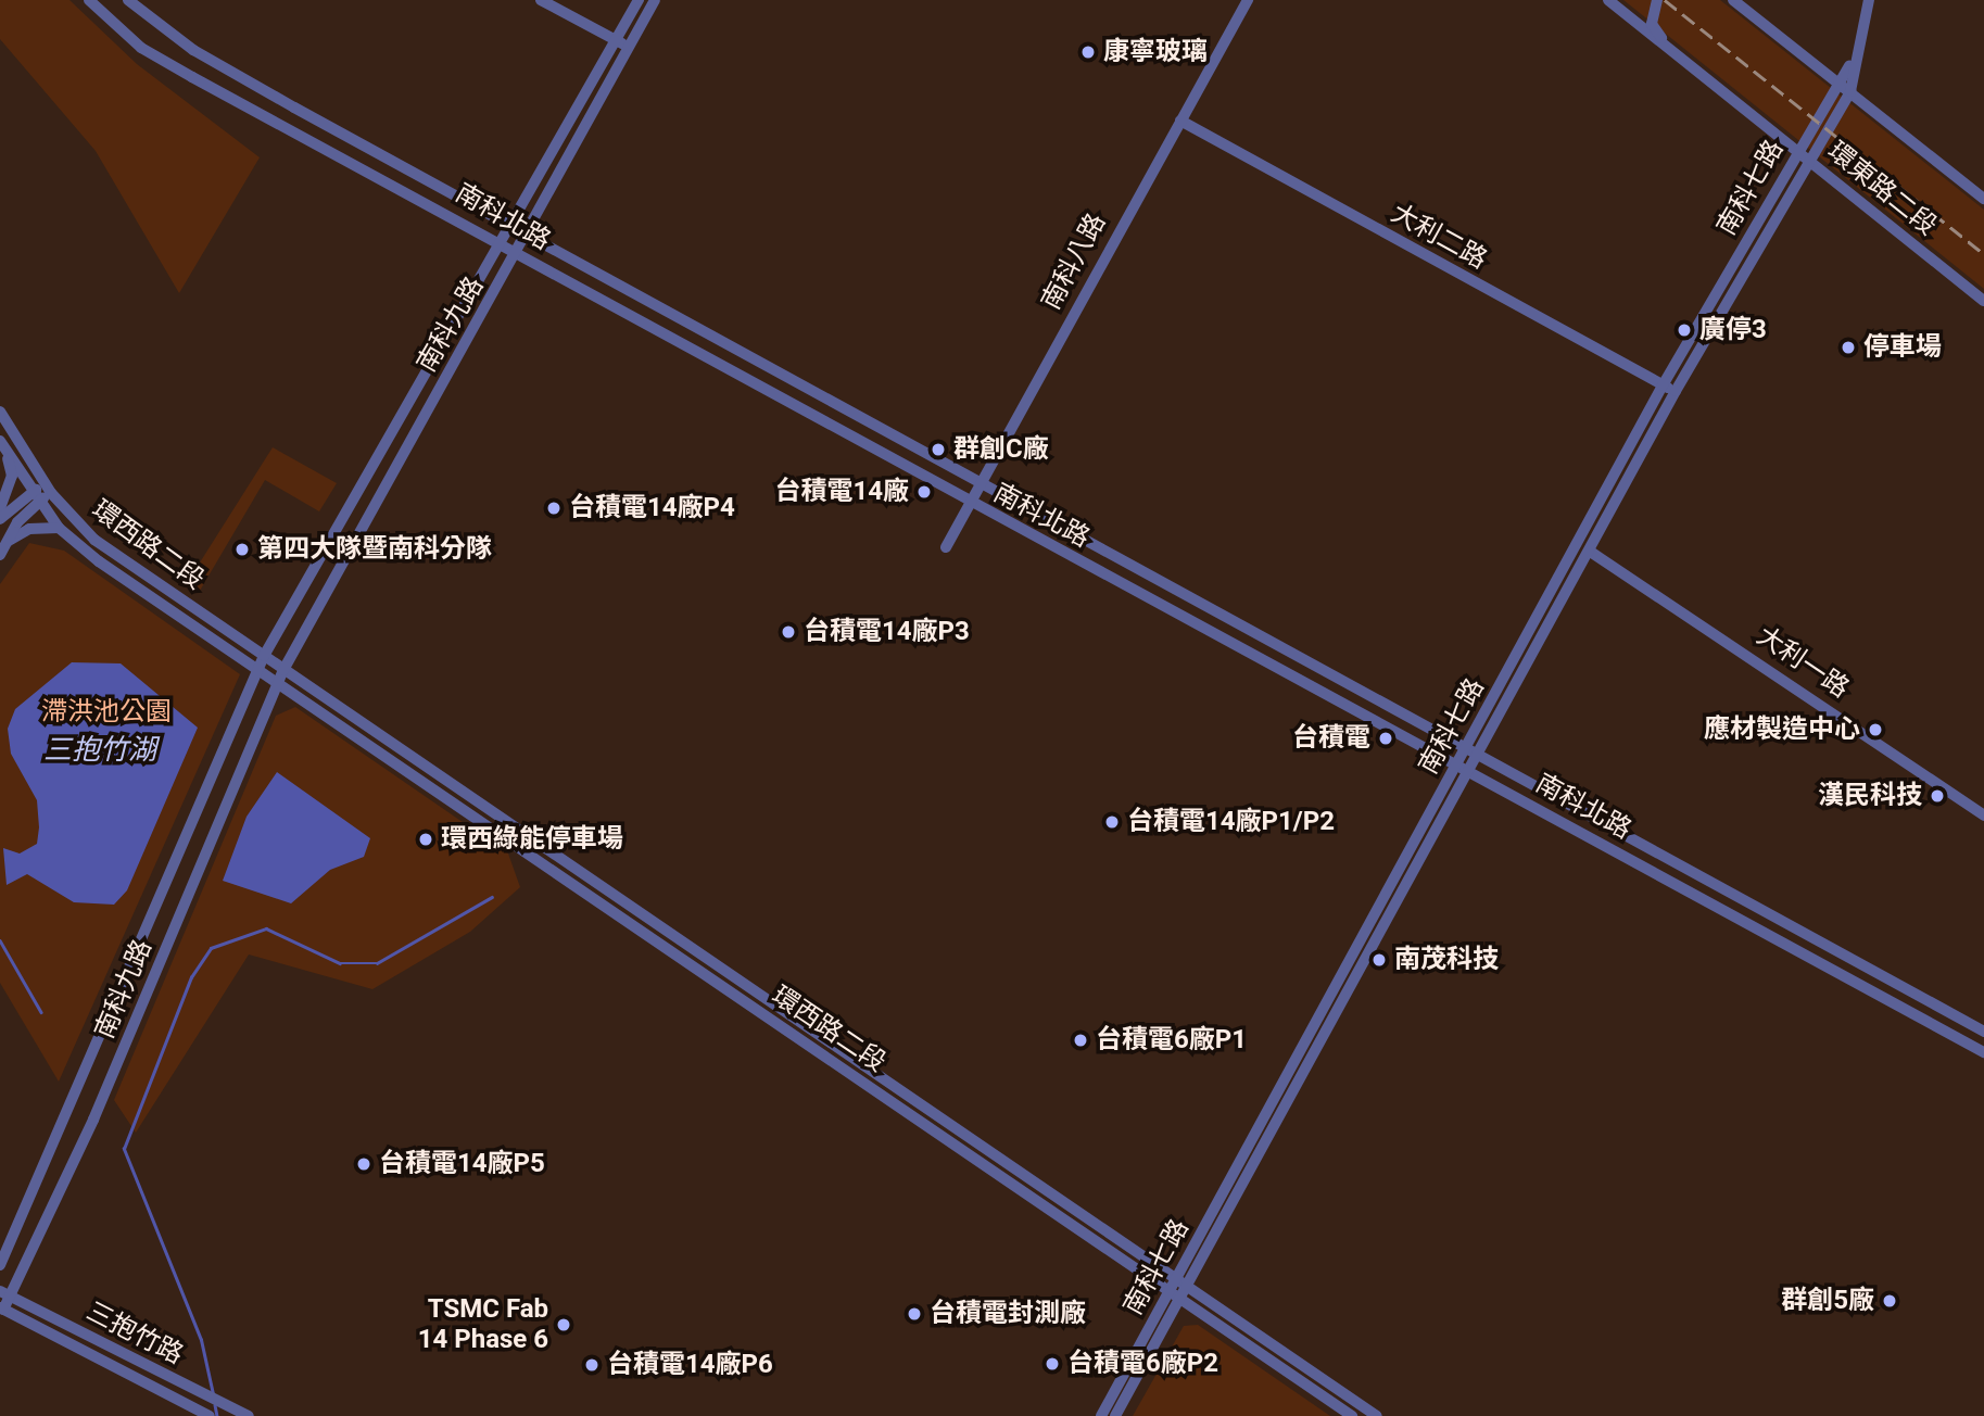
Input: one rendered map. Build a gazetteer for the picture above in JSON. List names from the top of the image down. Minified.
{"streets":{"street":["南科七路","環東路二段","南科北路","大利二路","南科八路","南科九路","環西路二段","大利一路","三抱竹路"]},"crossings":[["南科七路","環東路二段"],["南科七路","南科北路"],["南科七路","大利二路"],["南科七路","環西路二段"],["南科七路","大利一路"],["南科北路","南科八路"],["南科北路","南科九路"],["大利二路","南科八路"],["南科九路","環西路二段"],["南科九路","三抱竹路"]],"water":["三抱竹湖"],"parks":["滯洪池公園"],"places":["康寧玻璃","廣停3","停車場","群創C廠","台積電14廠","台積電14廠P4","第四大隊暨南科分隊","台積電14廠P3","應材製造中心","台積電","漢民科技","台積電14廠P1/P2","環西綠能停車場","南茂科技","台積電6廠P1","台積電14廠P5","群創5廠","台積電封測廠","TSMC Fab 14 Phase 6","台積電6廠P2","台積電14廠P6"]}
